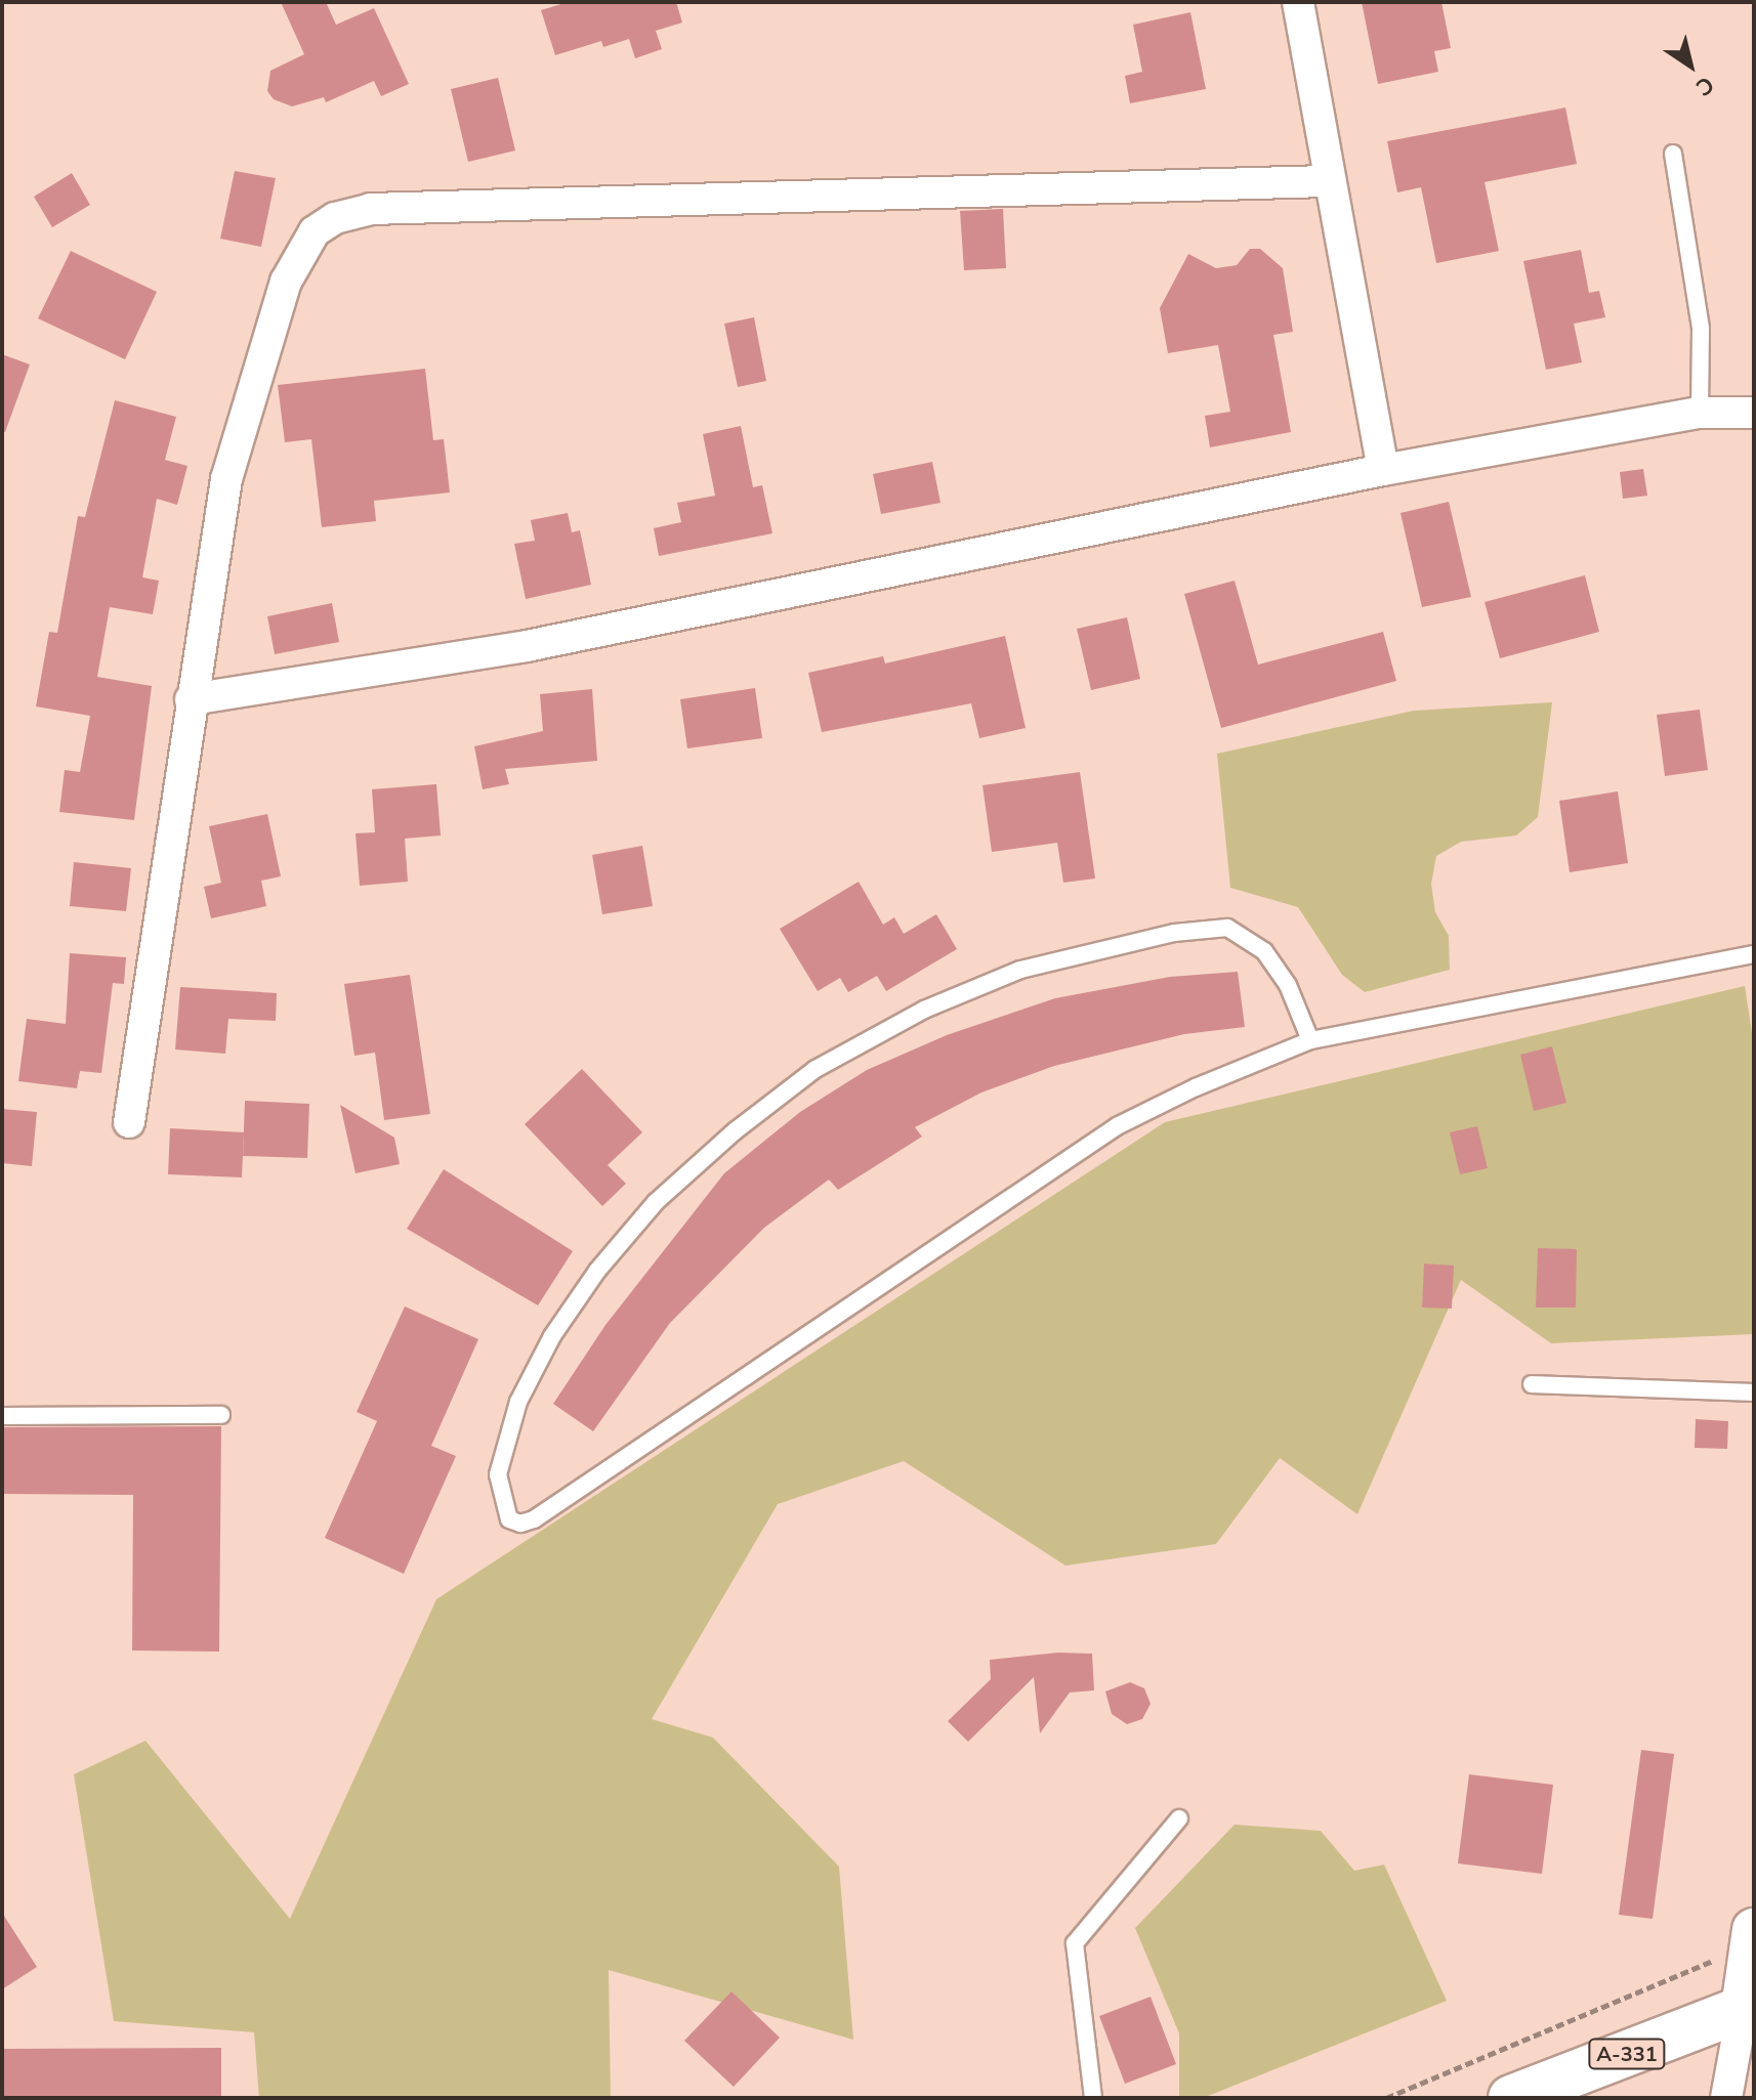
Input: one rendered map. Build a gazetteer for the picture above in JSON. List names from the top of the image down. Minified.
{"streets":{"main road":["А-331"]},"north":"bottom right"}
